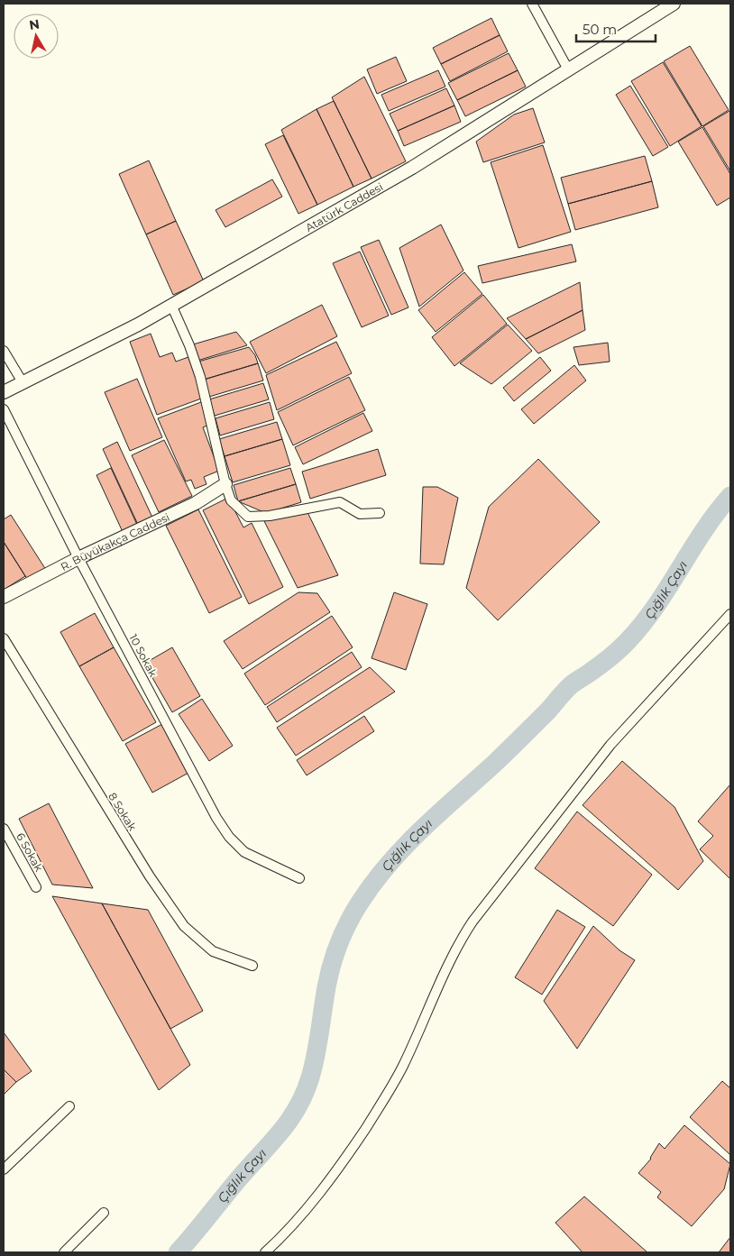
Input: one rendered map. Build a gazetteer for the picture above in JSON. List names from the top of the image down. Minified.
{"streets":{"street":["Atatürk Caddesi","R. Büyükakça Caddesi","10 Sokak","8 Sokak","6 Sokak"]},"crossings":[["R. Büyükakça Caddesi","10 Sokak"]],"water":["Çığlık Çayı"],"scale_bar":"50 m","north":"top"}
